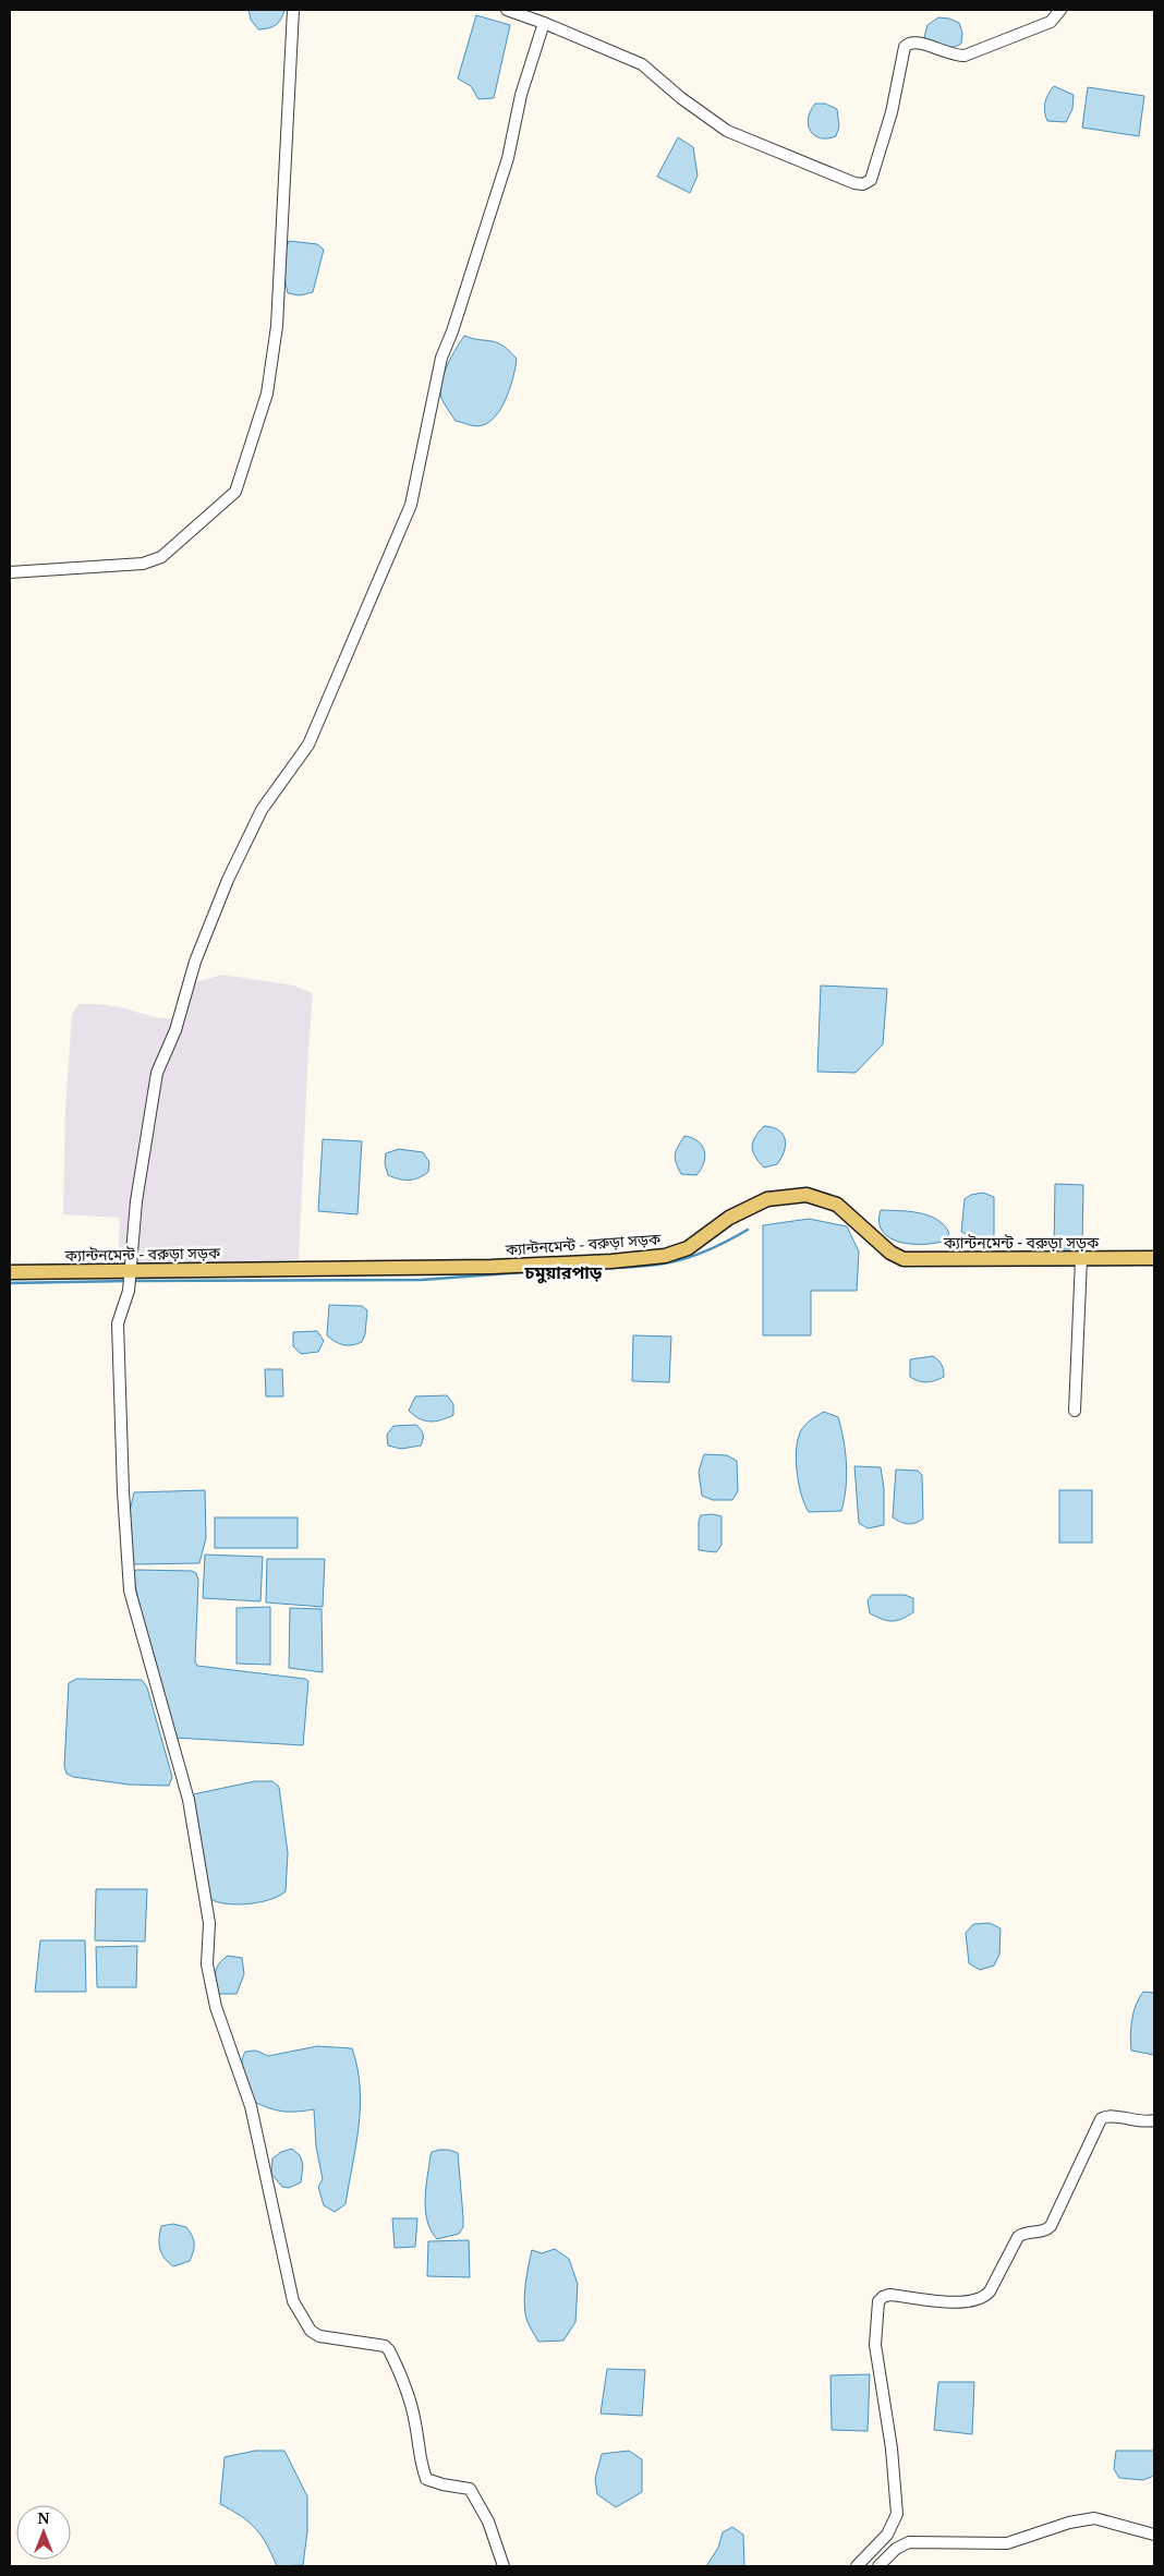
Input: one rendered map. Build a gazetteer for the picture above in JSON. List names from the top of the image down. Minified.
{"streets":{"main road":["ক্যান্টনমেন্ট - বরুড়া সড়ক"]},"districts":["চমুয়ারপাড়"],"north":"top"}
